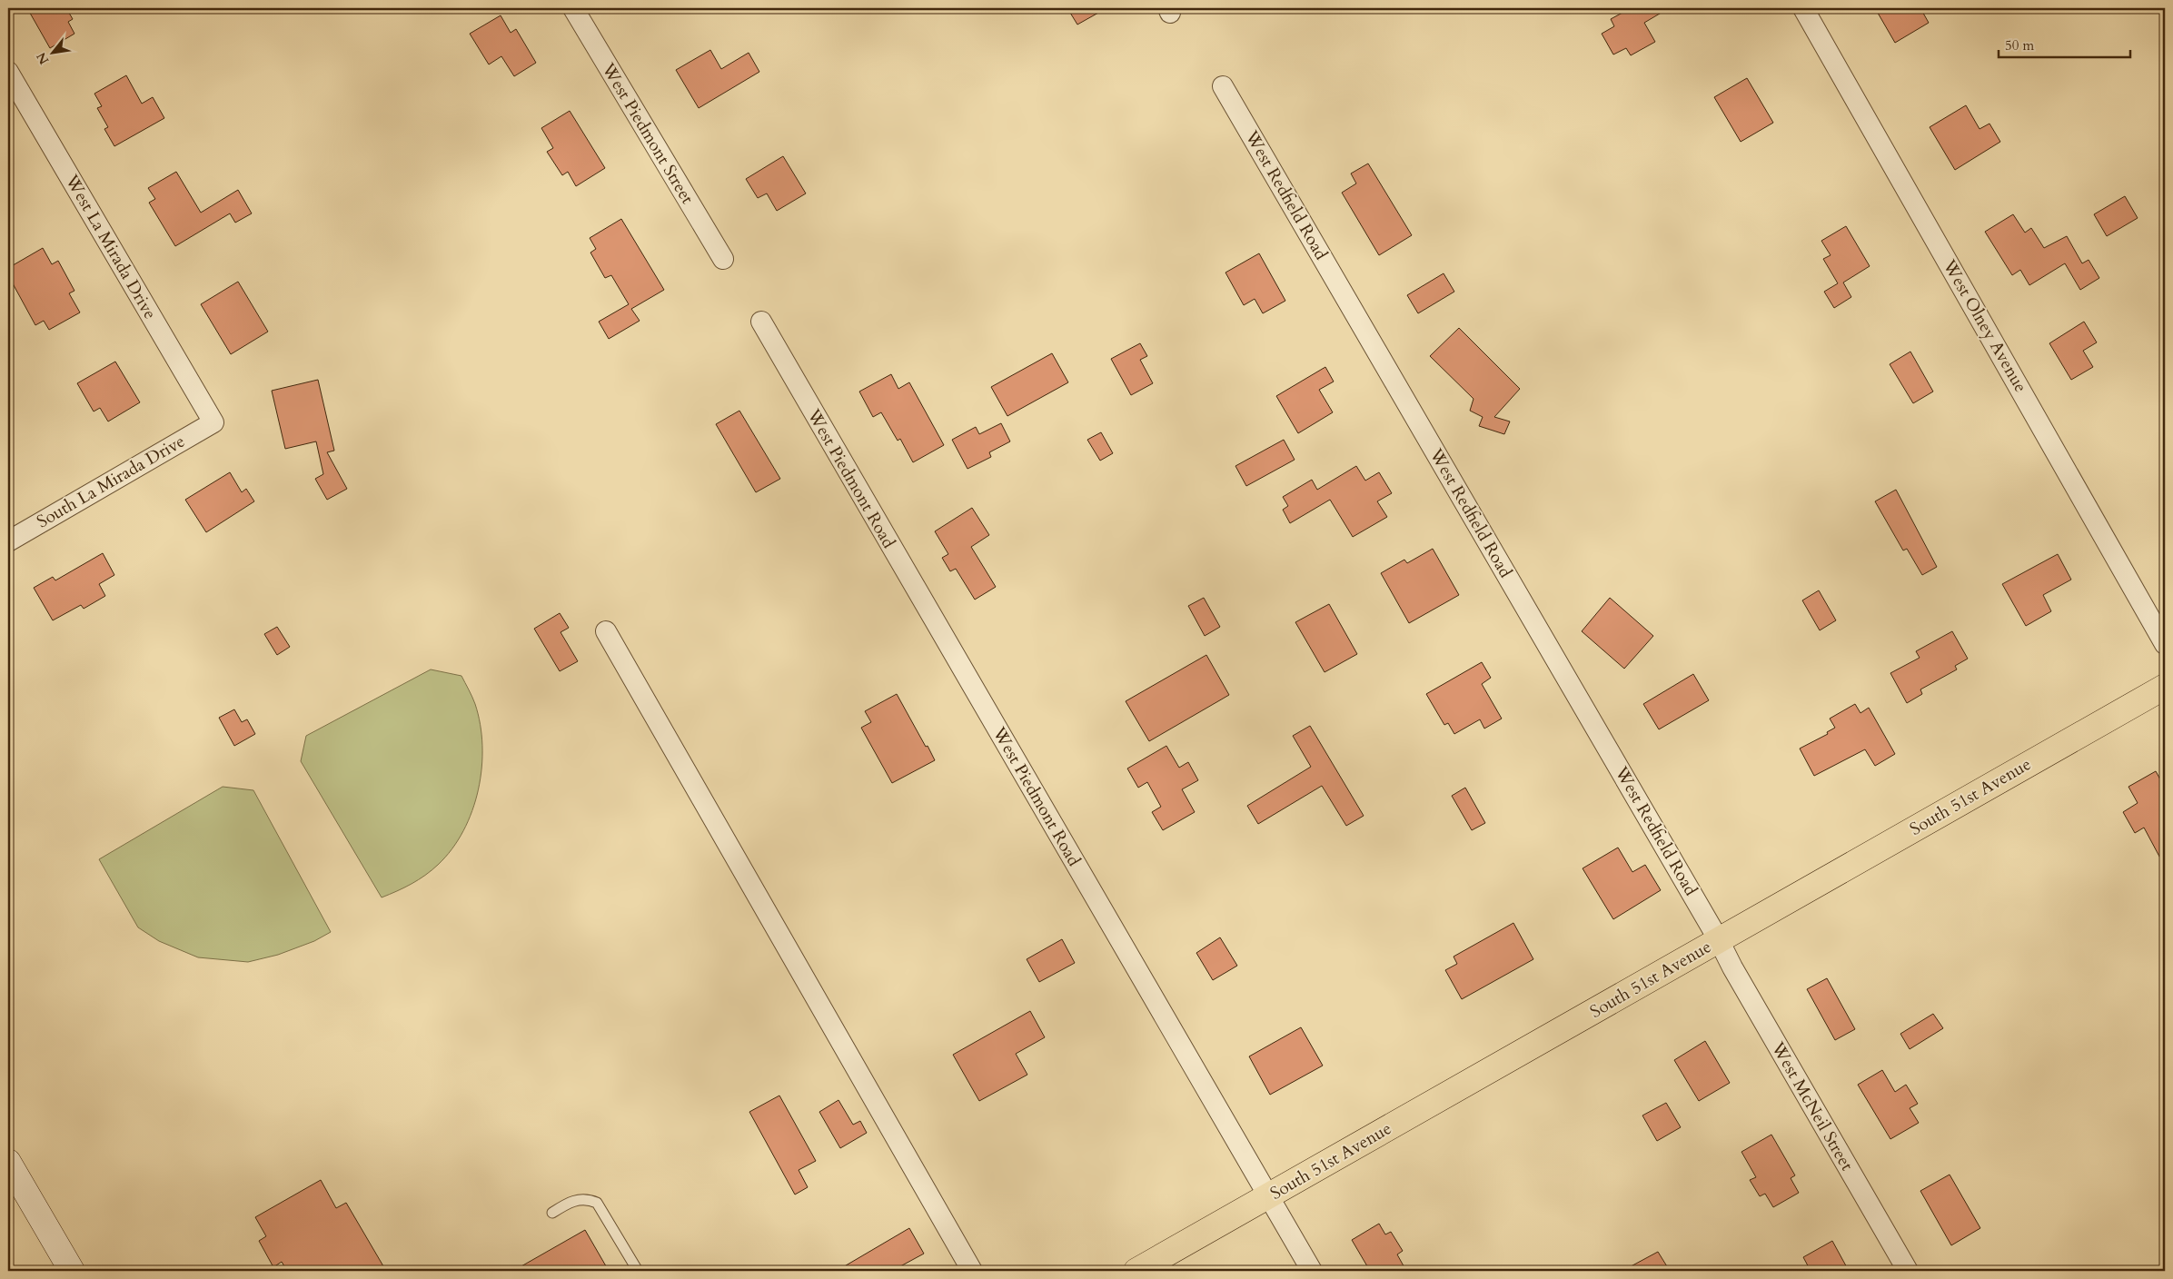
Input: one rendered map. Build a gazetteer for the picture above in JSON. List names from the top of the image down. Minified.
{"streets":{"main road":["South 51st Avenue"],"street":["West Piedmont Street","West Redfield Road","West La Mirada Drive","West Olney Avenue","West Piedmont Road","South La Mirada Drive","West McNeil Street"]},"crossings":[["West Redfield Road","South 51st Avenue"],["West Redfield Road","West McNeil Street"],["West La Mirada Drive","South La Mirada Drive"],["West Piedmont Road","South 51st Avenue"],["South 51st Avenue","West McNeil Street"]],"scale_bar":"50 m","north":"bottom left"}
